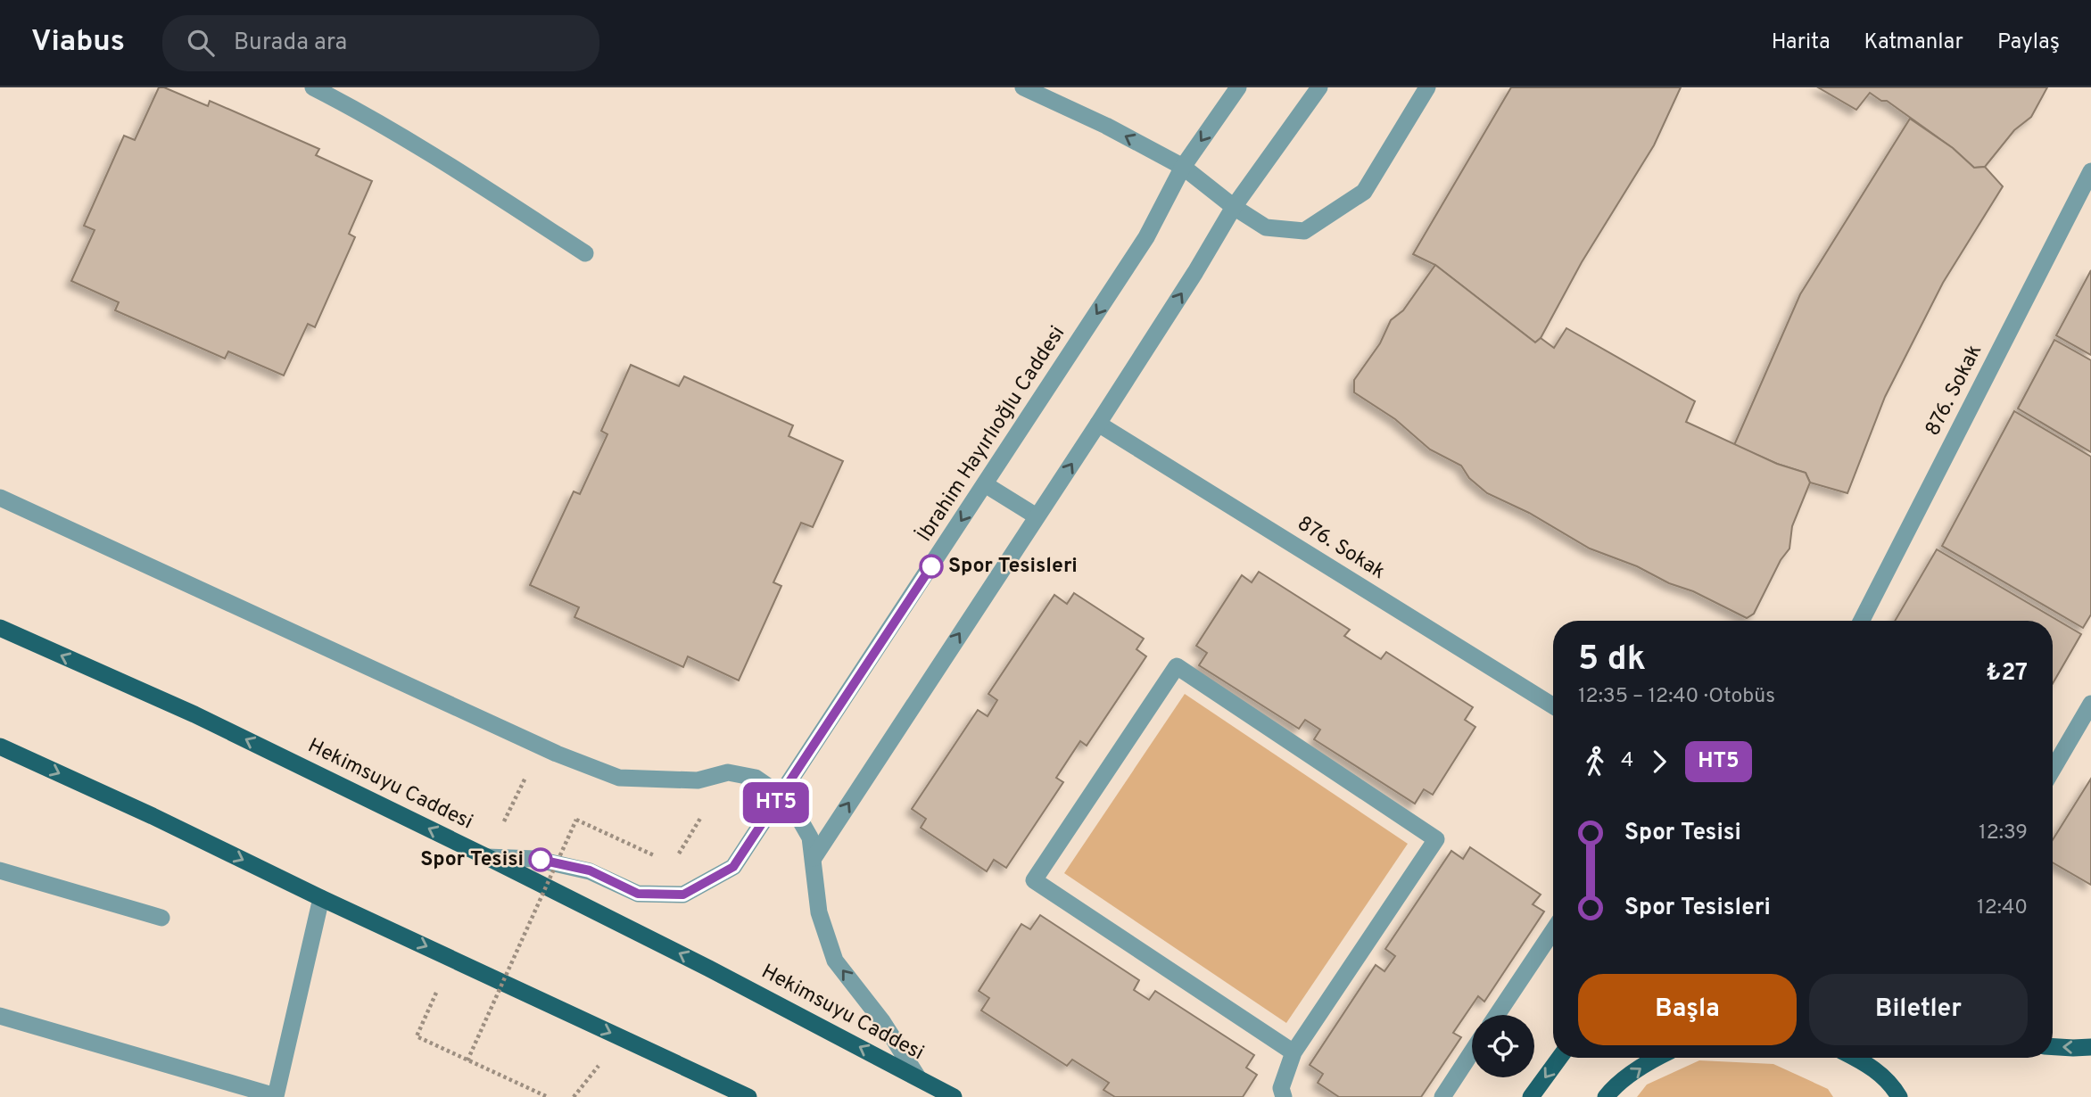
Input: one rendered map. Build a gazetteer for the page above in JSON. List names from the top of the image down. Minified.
{"streets":{"main road":["Hekimsuyu Caddesi"],"street":["876. Sokak","İbrahim Hayırlıoğlu Caddesi"]},"crossings":[["İbrahim Hayırlıoğlu Caddesi","Hekimsuyu Caddesi"]],"places":["Spor Tesisleri","Spor Tesisi"],"lines":["bus line HT5"],"page":{"header":"Viabus","search":"Burada ara","nav":["Harita","Katmanlar","Paylaş"],"on_map":"HT5","heading":["5 dk","12:35 – 12:40 · Otobüs","₺27"],"legs":["4","HT5"],"list":[{"name":"Spor Tesisi","value":"12:39"},{"name":"Spor Tesisleri","value":"12:40"}],"buttons":["Başla","Biletler"]}}
